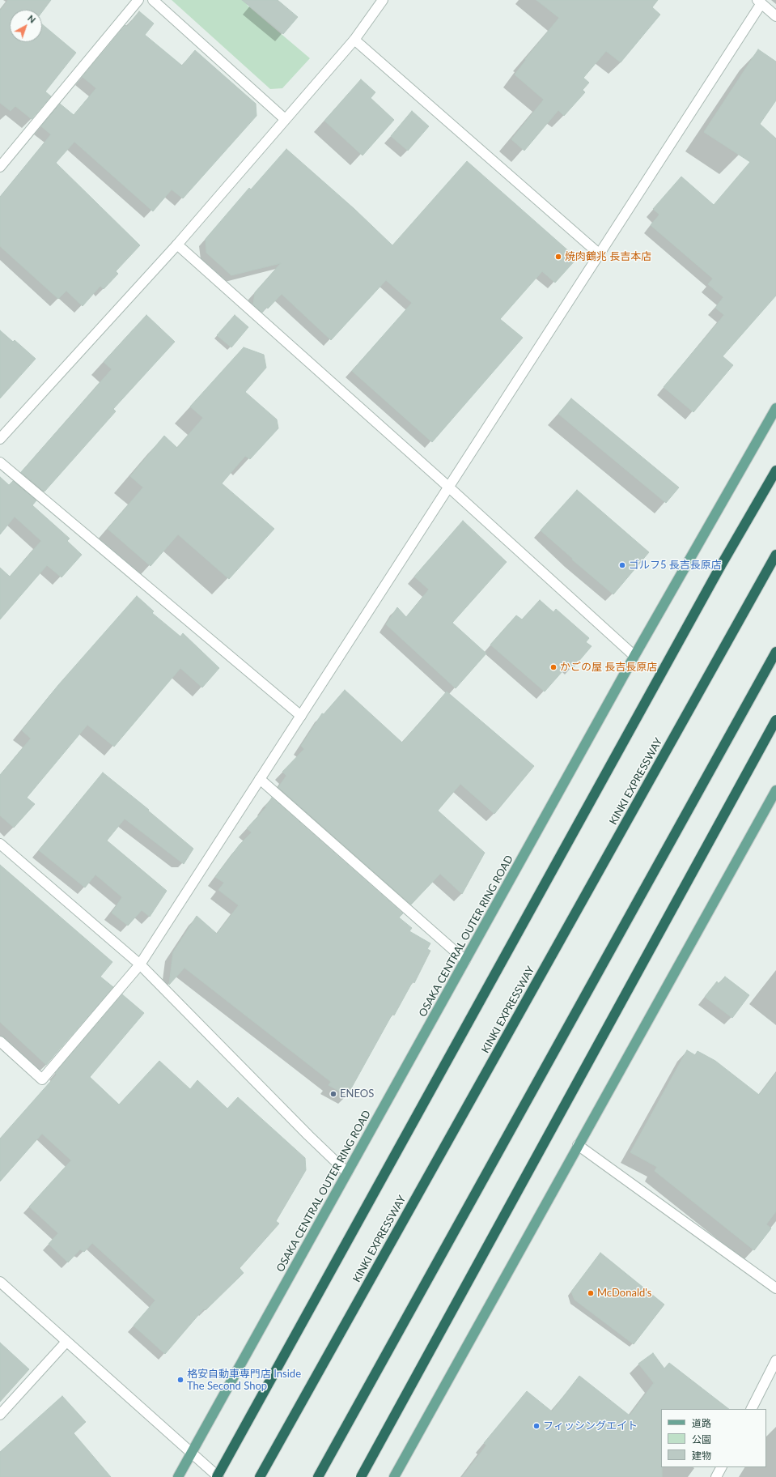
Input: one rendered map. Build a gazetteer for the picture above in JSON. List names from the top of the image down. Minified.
{"streets":{"highway":["KINKI EXPRESSWAY"],"main road":["OSAKA CENTRAL OUTER RING ROAD"]},"places":["焼肉鶴兆 長吉本店","ゴルフ5 長吉長原店","かごの屋 長吉長原店","ENEOS","McDonald's","格安自動車専門店 Inside The Second Shop","フィッシングエイト"],"legend":["道路","公園","建物"],"north":"top right"}
